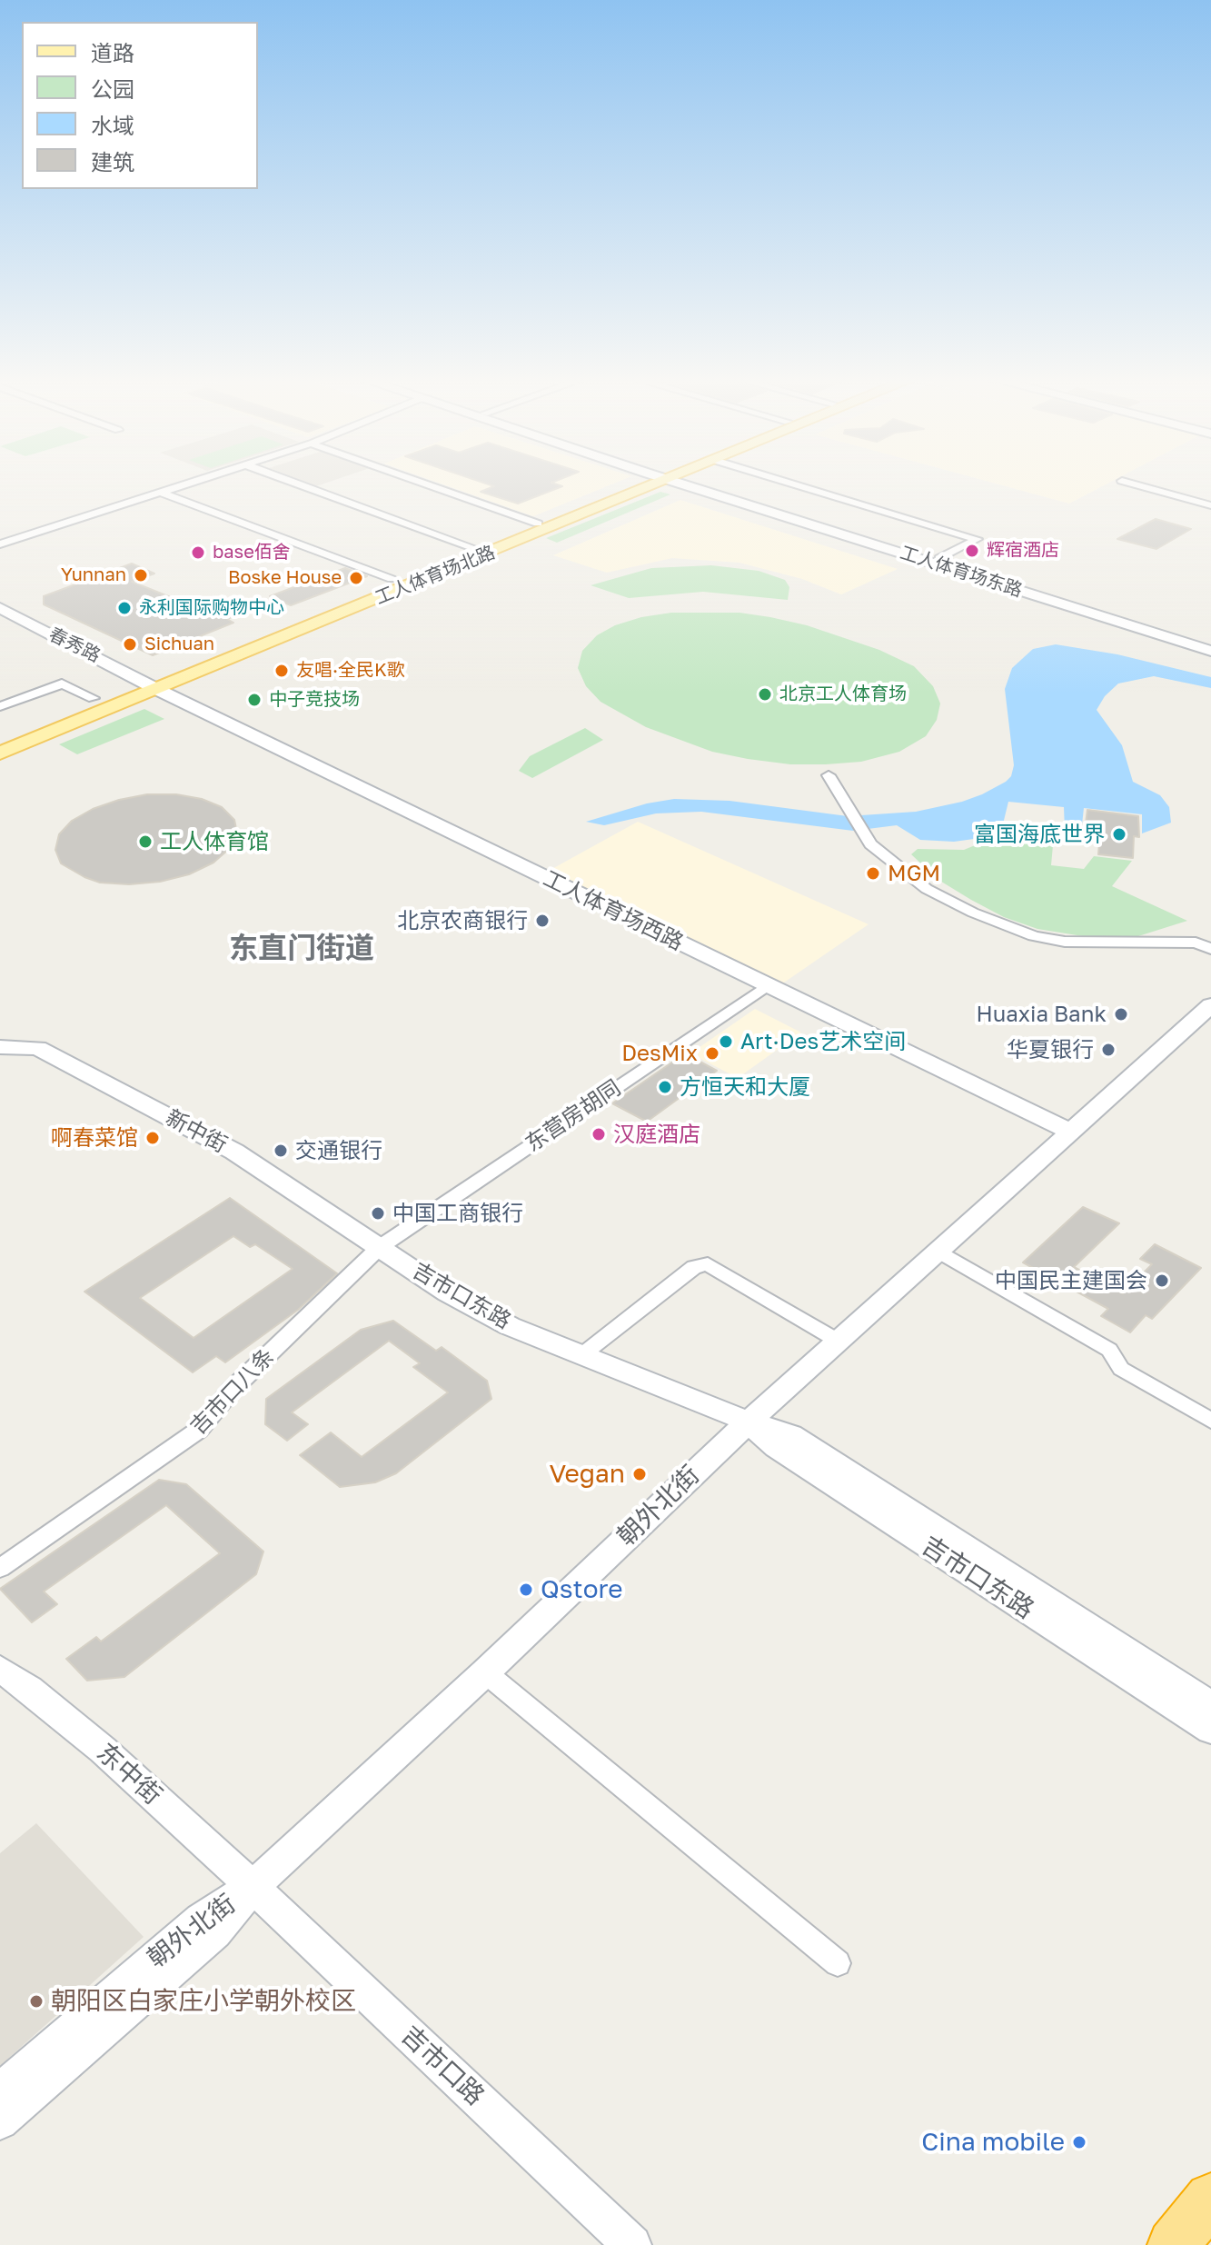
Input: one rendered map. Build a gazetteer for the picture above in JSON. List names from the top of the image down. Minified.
{"streets":{"main road":["工人体育场北路"],"street":["工人体育场东路","春秀路","工人体育场西路","东营房胡同","新中街","吉市口东路","吉市口八条","朝外北街","东中街","吉市口路"]},"crossings":[["工人体育场北路","春秀路"],["工人体育场北路","工人体育场西路"],["春秀路","工人体育场西路"],["工人体育场西路","东营房胡同"],["工人体育场西路","朝外北街"],["东营房胡同","新中街"],["东营房胡同","吉市口东路"],["东营房胡同","吉市口八条"],["新中街","吉市口东路"],["新中街","吉市口八条"],["吉市口东路","吉市口八条"],["吉市口东路","朝外北街"],["朝外北街","东中街"],["朝外北街","吉市口路"],["东中街","吉市口路"]],"districts":["东直门街道"],"places":["辉宿酒店","base佰舍","Yunnan","Boske House","永利国际购物中心","Sichuan","友唱·全民K歌","北京工人体育场","中子竞技场","富国海底世界","工人体育馆","MGM","北京农商银行","Huaxia Bank","Art·Des艺术空间","华夏银行","DesMix","方恒天和大厦","汉庭酒店","啊春菜馆","交通银行","中国工商银行","中国民主建国会","Vegan","Qstore","朝阳区白家庄小学朝外校区","Cina mobile"],"legend":["道路","公园","水域","建筑"]}
